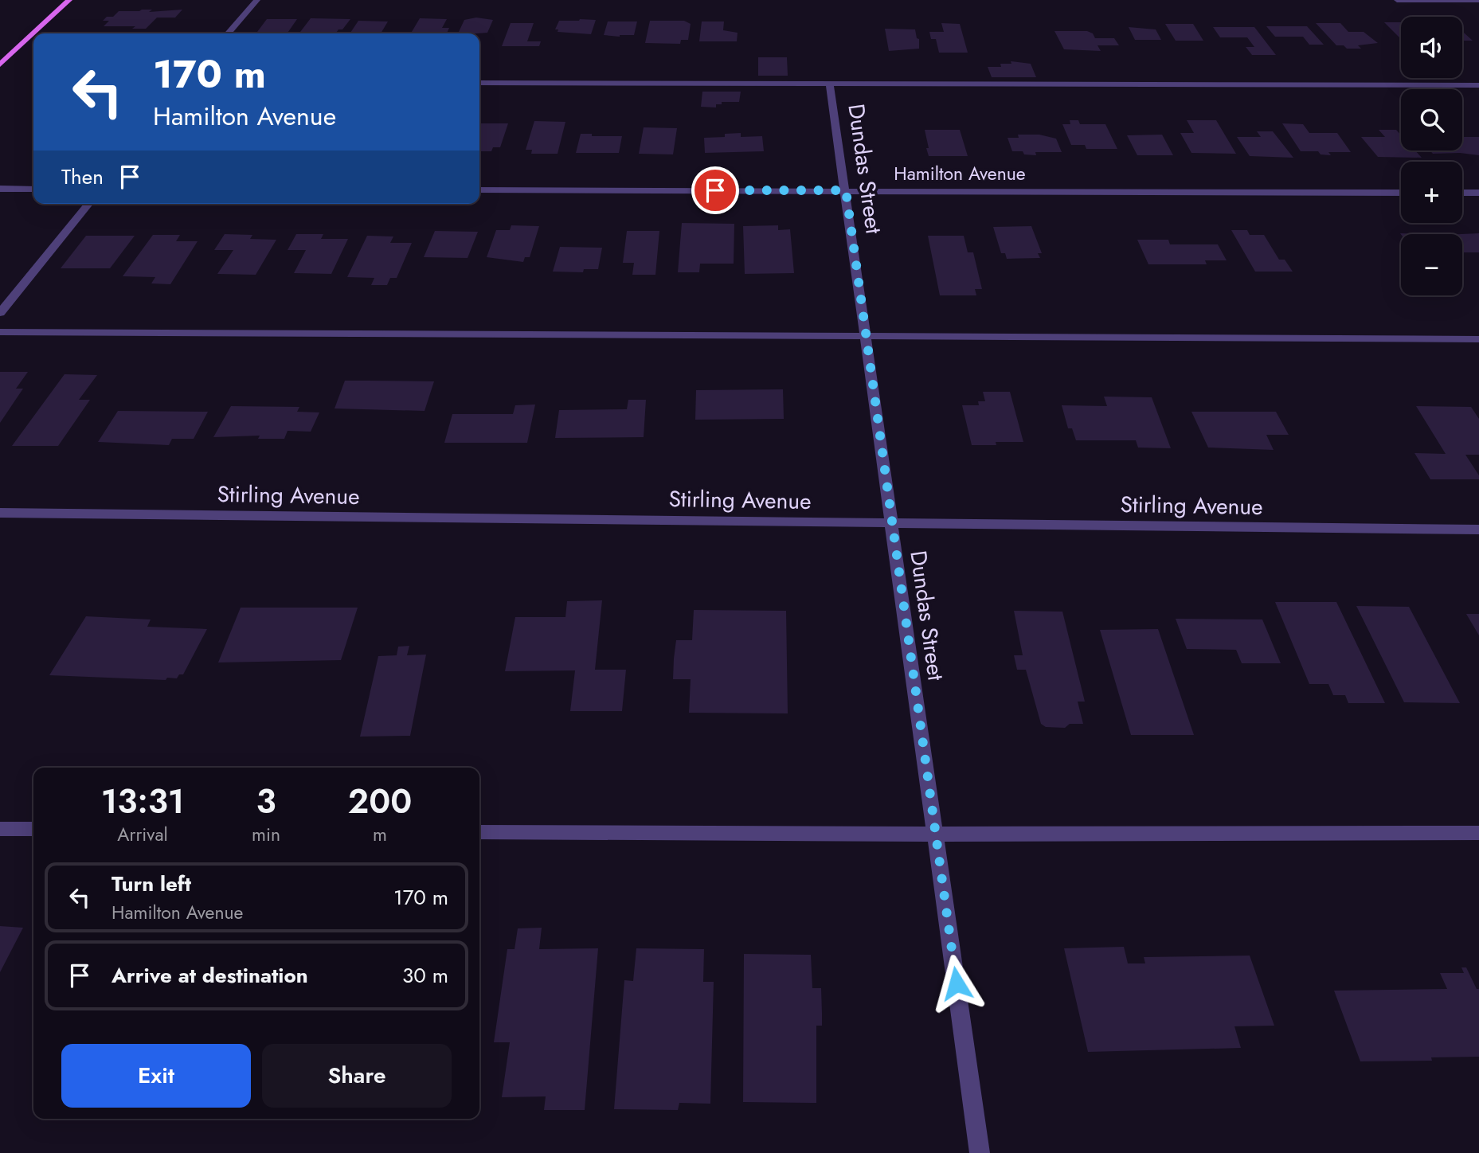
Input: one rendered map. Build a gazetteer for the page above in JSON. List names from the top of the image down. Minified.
{"streets":{"street":["Dundas Street","Hamilton Avenue","Stirling Avenue"]},"crossings":[["Dundas Street","Hamilton Avenue"],["Dundas Street","Stirling Avenue"]],"page":{"map_buttons":["+","−"],"turn":["170 m","Hamilton Avenue"],"then":"Then","eta":["13:31","Arrival","3","min","200","m"],"list":[{"name":"Turn left","note":"Hamilton Avenue","value":"170 m"},{"name":"Arrive at destination","value":"30 m"}],"buttons":["Exit","Share"]}}
